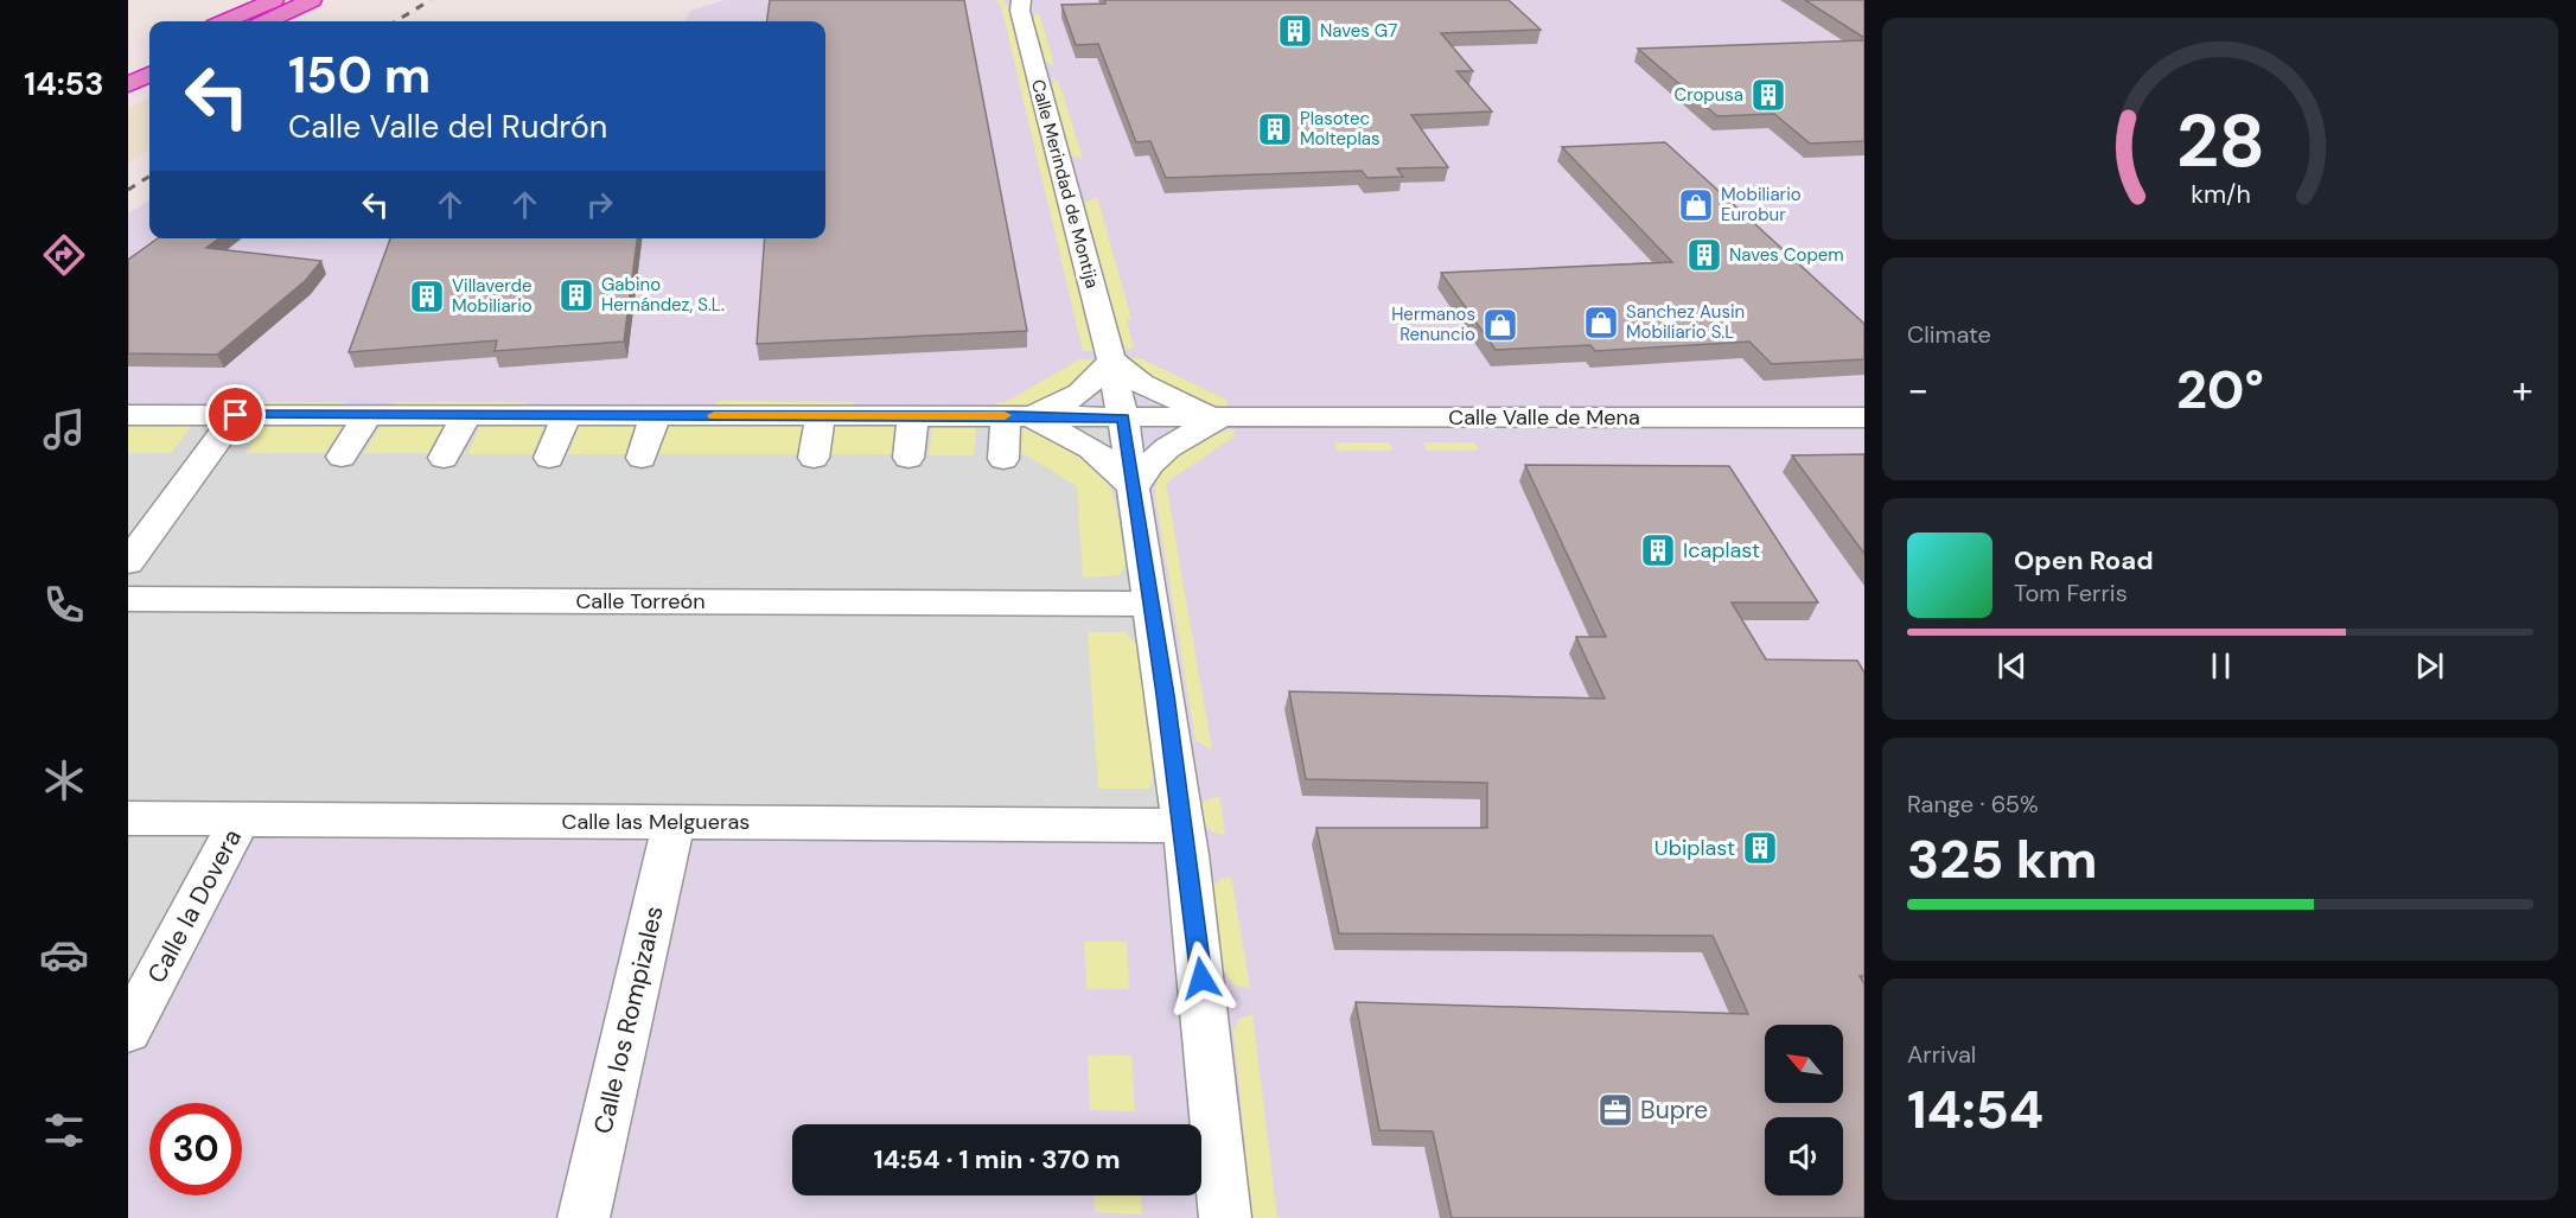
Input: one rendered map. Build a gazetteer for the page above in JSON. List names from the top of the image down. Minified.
{"streets":{"street":["Calle Merindad de Montija","Calle Valle de Mena","Calle Torreón","Calle las Melgueras","Calle la Dovera","Calle los Rompizales"]},"crossings":[["Calle Merindad de Montija","Calle Valle de Mena"],["Calle Merindad de Montija","Calle Torreón"],["Calle Merindad de Montija","Calle las Melgueras"],["Calle las Melgueras","Calle la Dovera"],["Calle las Melgueras","Calle los Rompizales"]],"places":{"building":["Naves G7","Cropusa","Plasotec Molteplas","Naves Copem","Gabino Hernández, S.L.","Villaverde Mobiliario","Icaplast","Ubiplast"],"shop":["Mobiliario Eurobur","Sanchez Ausin Mobiliario S.L","Hermanos Renuncio"],"office":["Bupre"]},"north":"top left","page":{"tabs":"14:53","turn":["150 m","Calle Valle del Rudrón"],"tile":["Climate",["Range · 65%","325 km"],["Arrival","14:54"]],"heat":["−","20°","+"],"song":["Open Road","Tom Ferris"],"limit":"30","trip":"14:54 · 1 min · 370 m","gauge":["28","km/h"]}}
